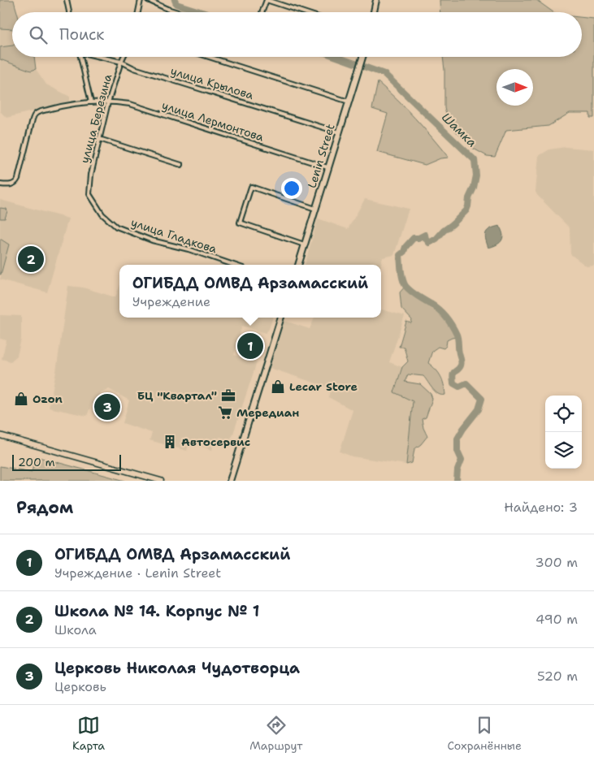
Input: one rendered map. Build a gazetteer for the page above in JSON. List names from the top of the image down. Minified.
{"streets":{"main road":["Lenin Street"],"street":["улица Крылова","улица Березина","улица Лермонтова","улица Гладкова"]},"crossings":[["улица Крылова","улица Березина"],["улица Крылова","Lenin Street"],["улица Березина","улица Лермонтова"],["улица Березина","улица Гладкова"],["улица Лермонтова","Lenin Street"]],"water":["Шамка"],"places":{"shop":["Lecar Store","Ozon"],"office":["БЦ \"Квартал\""],"supermarket":["Мередиан"],"building":["Автосервис"]},"scale_bar":"200 m","north":"right","page":{"search":"Поиск","pins":["2","1","3"],"popup":["ОГИБДД ОМВД Арзамасский","Учреждение"],"scale":"200 m","heading":["Рядом","Найдено: 3"],"list":[{"mark":"1","name":"ОГИБДД ОМВД Арзамасский","note":"Учреждение · Lenin Street","value":"300 m"},{"mark":"2","name":"Школа № 14. Корпус № 1","note":"Школа","value":"490 m"},{"mark":"3","name":"Церковь Николая Чудотворца","note":"Церковь","value":"520 m"}],"nav":["Карта","Маршрут","Сохранённые"]}}
